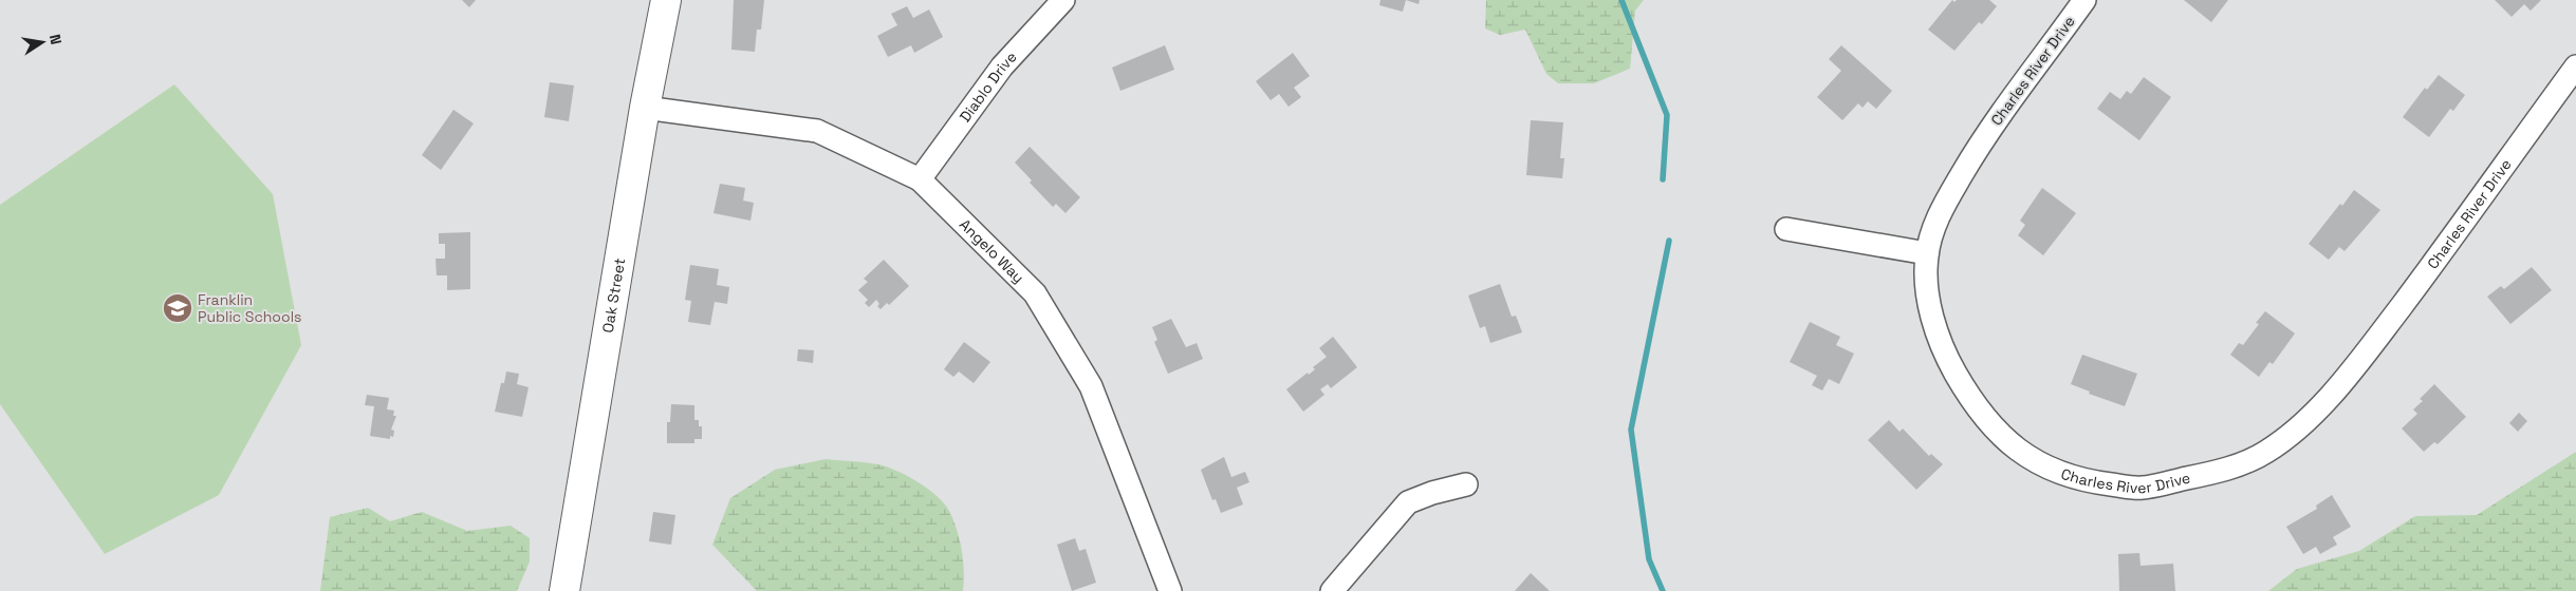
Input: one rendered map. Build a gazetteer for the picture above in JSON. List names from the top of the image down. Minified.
{"streets":{"main road":["Oak Street"],"street":["Charles River Drive","Diablo Drive","Angelo Way"]},"crossings":[["Diablo Drive","Angelo Way"],["Angelo Way","Oak Street"]],"places":{"school or university":["Franklin Public Schools"]},"north":"right"}
